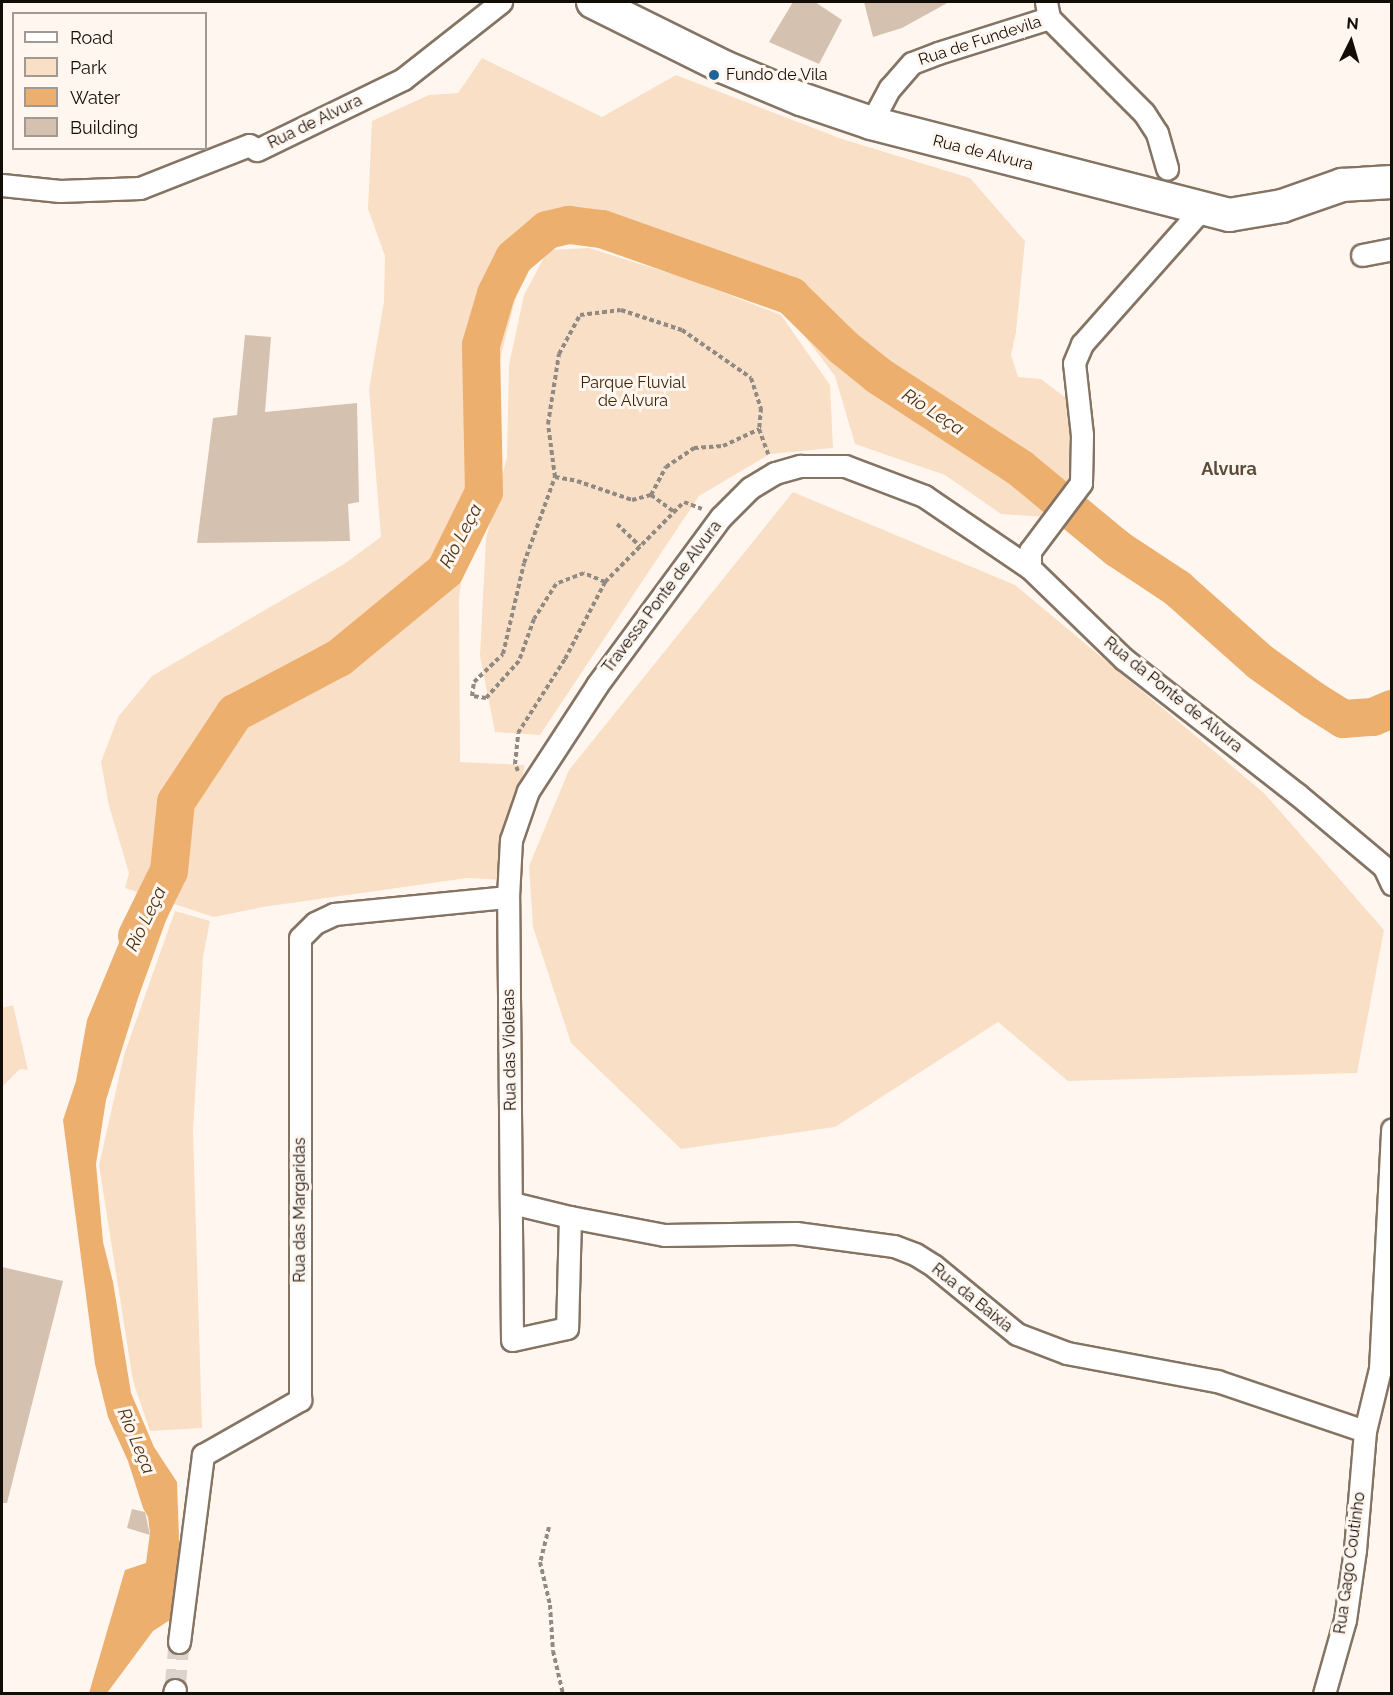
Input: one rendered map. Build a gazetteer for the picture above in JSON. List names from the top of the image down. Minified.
{"streets":{"street":["Rua de Fundevila","Rua de Alvura","Travessa Ponte de Alvura","Rua da Ponte de Alvura","Rua das Violetas","Rua das Margaridas","Rua da Baixia","Rua Gago Coutinho"]},"crossings":[["Rua de Fundevila","Rua de Alvura"],["Travessa Ponte de Alvura","Rua da Ponte de Alvura"],["Travessa Ponte de Alvura","Rua das Violetas"],["Travessa Ponte de Alvura","Rua das Margaridas"],["Rua das Violetas","Rua das Margaridas"],["Rua das Violetas","Rua da Baixia"],["Rua da Baixia","Rua Gago Coutinho"]],"districts":["Alvura"],"water":["Rio Leça"],"parks":["Parque Fluvial de Alvura"],"places":["Fundo de Vila"],"legend":["Road","Park","Water","Building"],"north":"top"}
